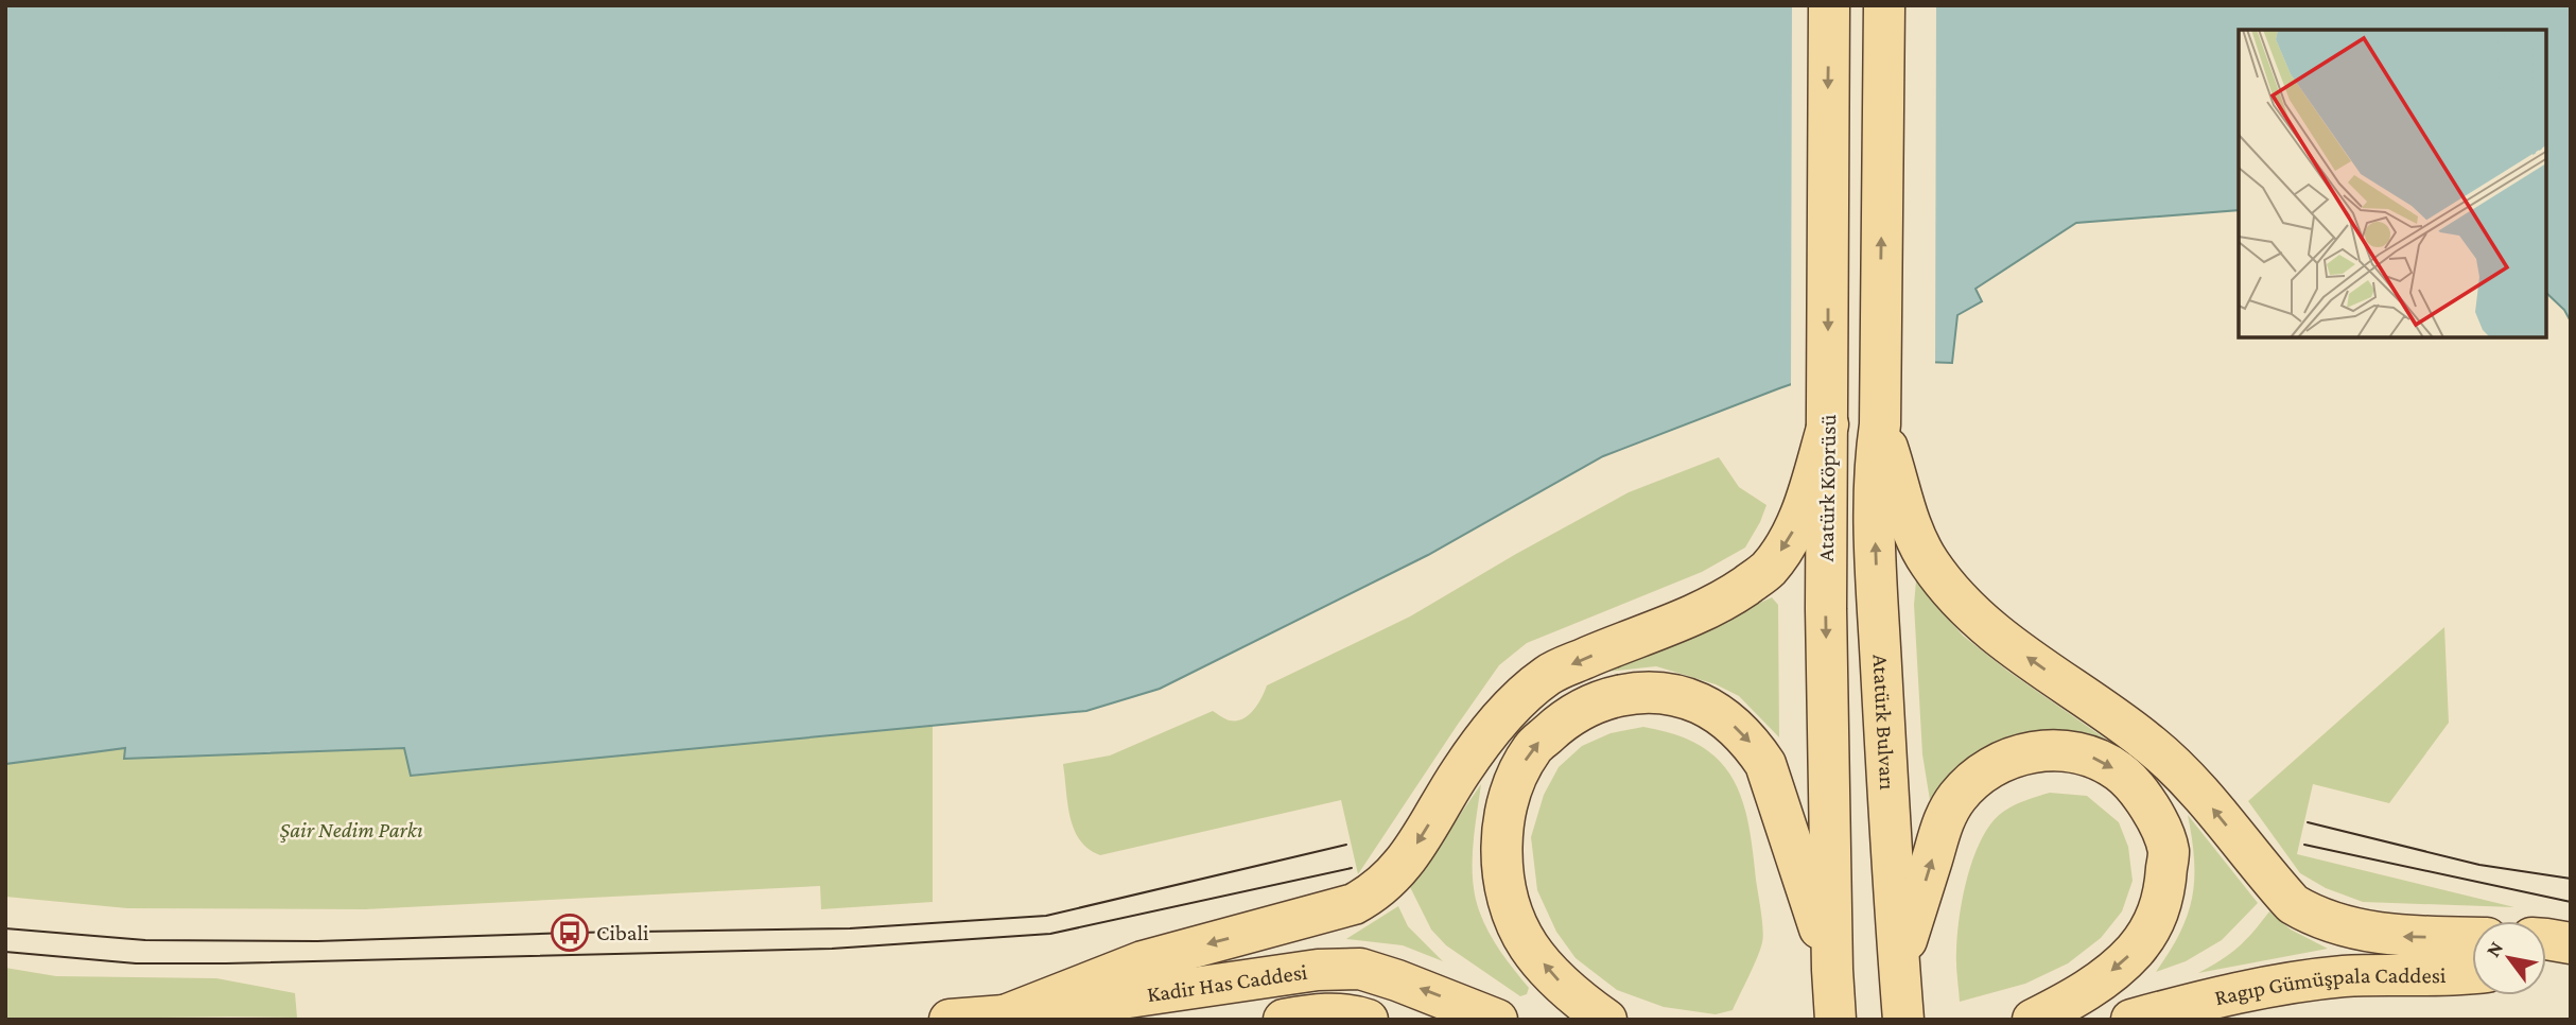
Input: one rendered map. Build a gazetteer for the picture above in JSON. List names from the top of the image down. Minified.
{"streets":{"main road":["Atatürk Köprüsü","Atatürk Bulvarı","Kadir Has Caddesi","Ragıp Gümüşpala Caddesi"]},"one_way":["Atatürk Bulvarı","Kadir Has Caddesi"],"parks":["Şair Nedim Parkı"],"places":{"bus stop":["Cibali"]},"north":"top left"}
